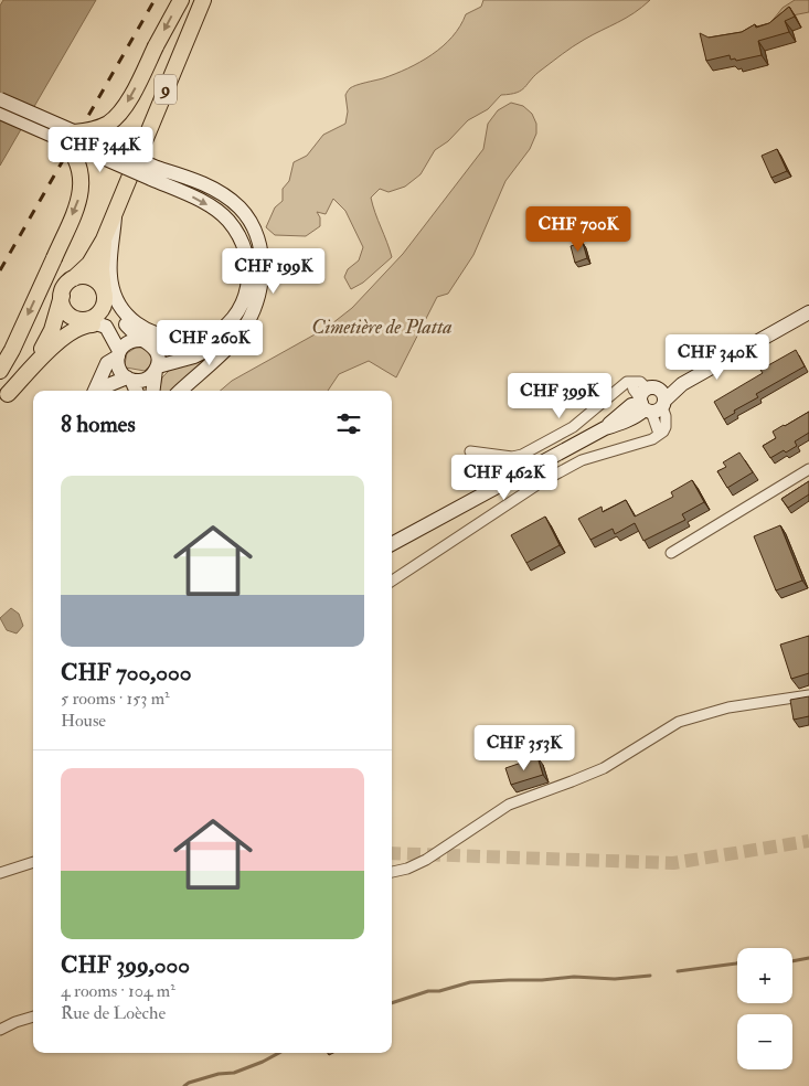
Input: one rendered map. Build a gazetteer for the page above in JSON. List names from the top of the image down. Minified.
{"streets":{"main road":["9"]},"parks":["Cimetière de Platta"],"page":{"price":["CHF 344K","CHF 700K","CHF 199K","CHF 260K","CHF 340K","CHF 399K","CHF 462K","CHF 353K"],"heading":"8 homes","list":[{"name":"CHF 700,000","note":"5 rooms · 153 m² · House"},{"name":"CHF 399,000","note":"4 rooms · 104 m² · Rue de Loèche"}],"map_buttons":["+","−"]}}
